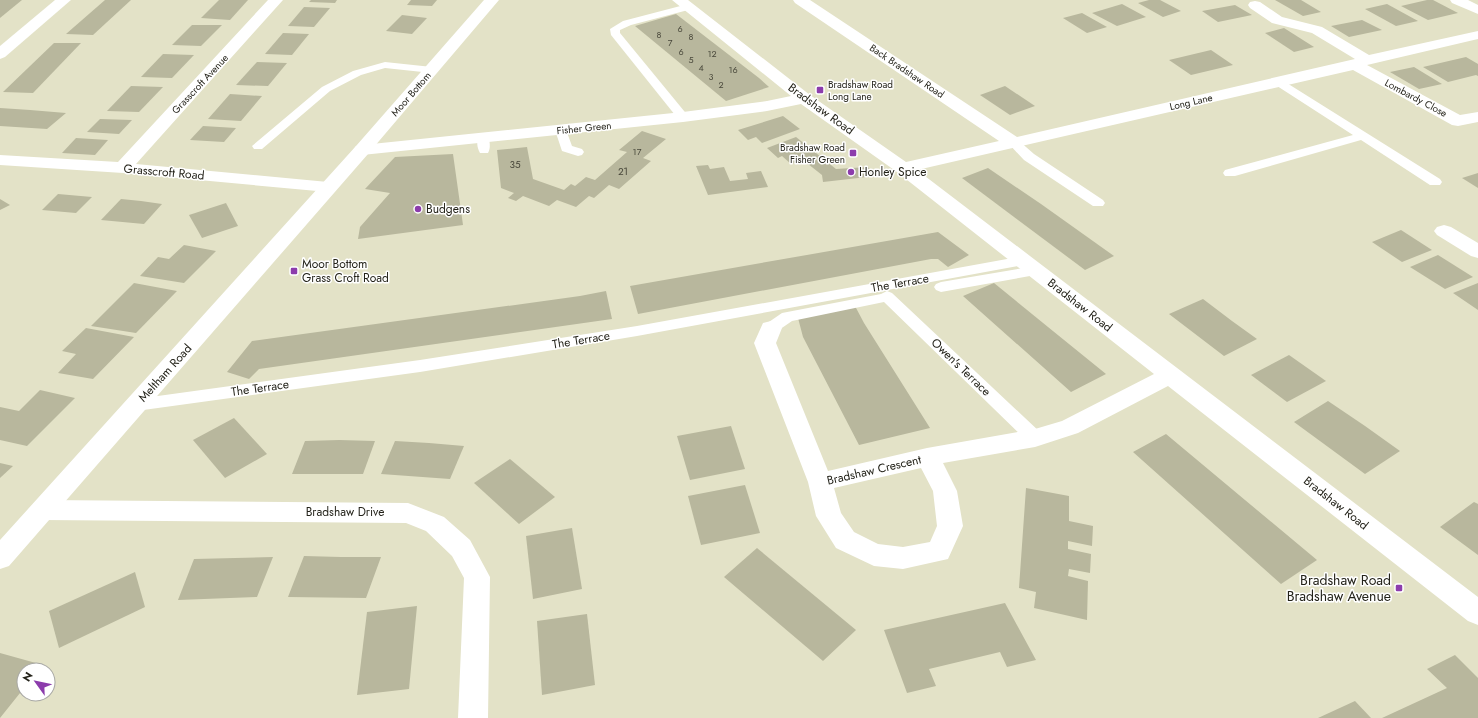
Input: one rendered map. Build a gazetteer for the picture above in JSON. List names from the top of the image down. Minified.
{"streets":{"street":["Back Bradshaw Road","Grasscroft Avenue","Moor Bottom","Lombardy Close","Long Lane","Bradshaw Road","Fisher Green","Grasscroft Road","Meltham Road","Bradshaw Crescent","Bradshaw Drive"],"lane":["The Terrace","Owen's Terrace"]},"crossings":[["Back Bradshaw Road","Long Lane"],["Grasscroft Avenue","Grasscroft Road"],["Moor Bottom","Fisher Green"],["Moor Bottom","Grasscroft Road"],["Moor Bottom","Meltham Road"],["Lombardy Close","Long Lane"],["Long Lane","Bradshaw Road"],["Bradshaw Road","Fisher Green"],["Bradshaw Road","The Terrace"],["Bradshaw Road","Bradshaw Crescent"],["Grasscroft Road","Meltham Road"],["The Terrace","Meltham Road"],["Owen's Terrace","Bradshaw Crescent"],["Meltham Road","Bradshaw Drive"]],"places":{"transit":["Bradshaw Road Long Lane","Bradshaw Road Fisher Green","Moor Bottom Grass Croft Road","Bradshaw Road Bradshaw Avenue"],"other":["Honley Spice","Budgens"]},"house_numbers":["6","8","8","7","6","12","5","4","16","3","2","17","35","21"],"north":"top left"}
